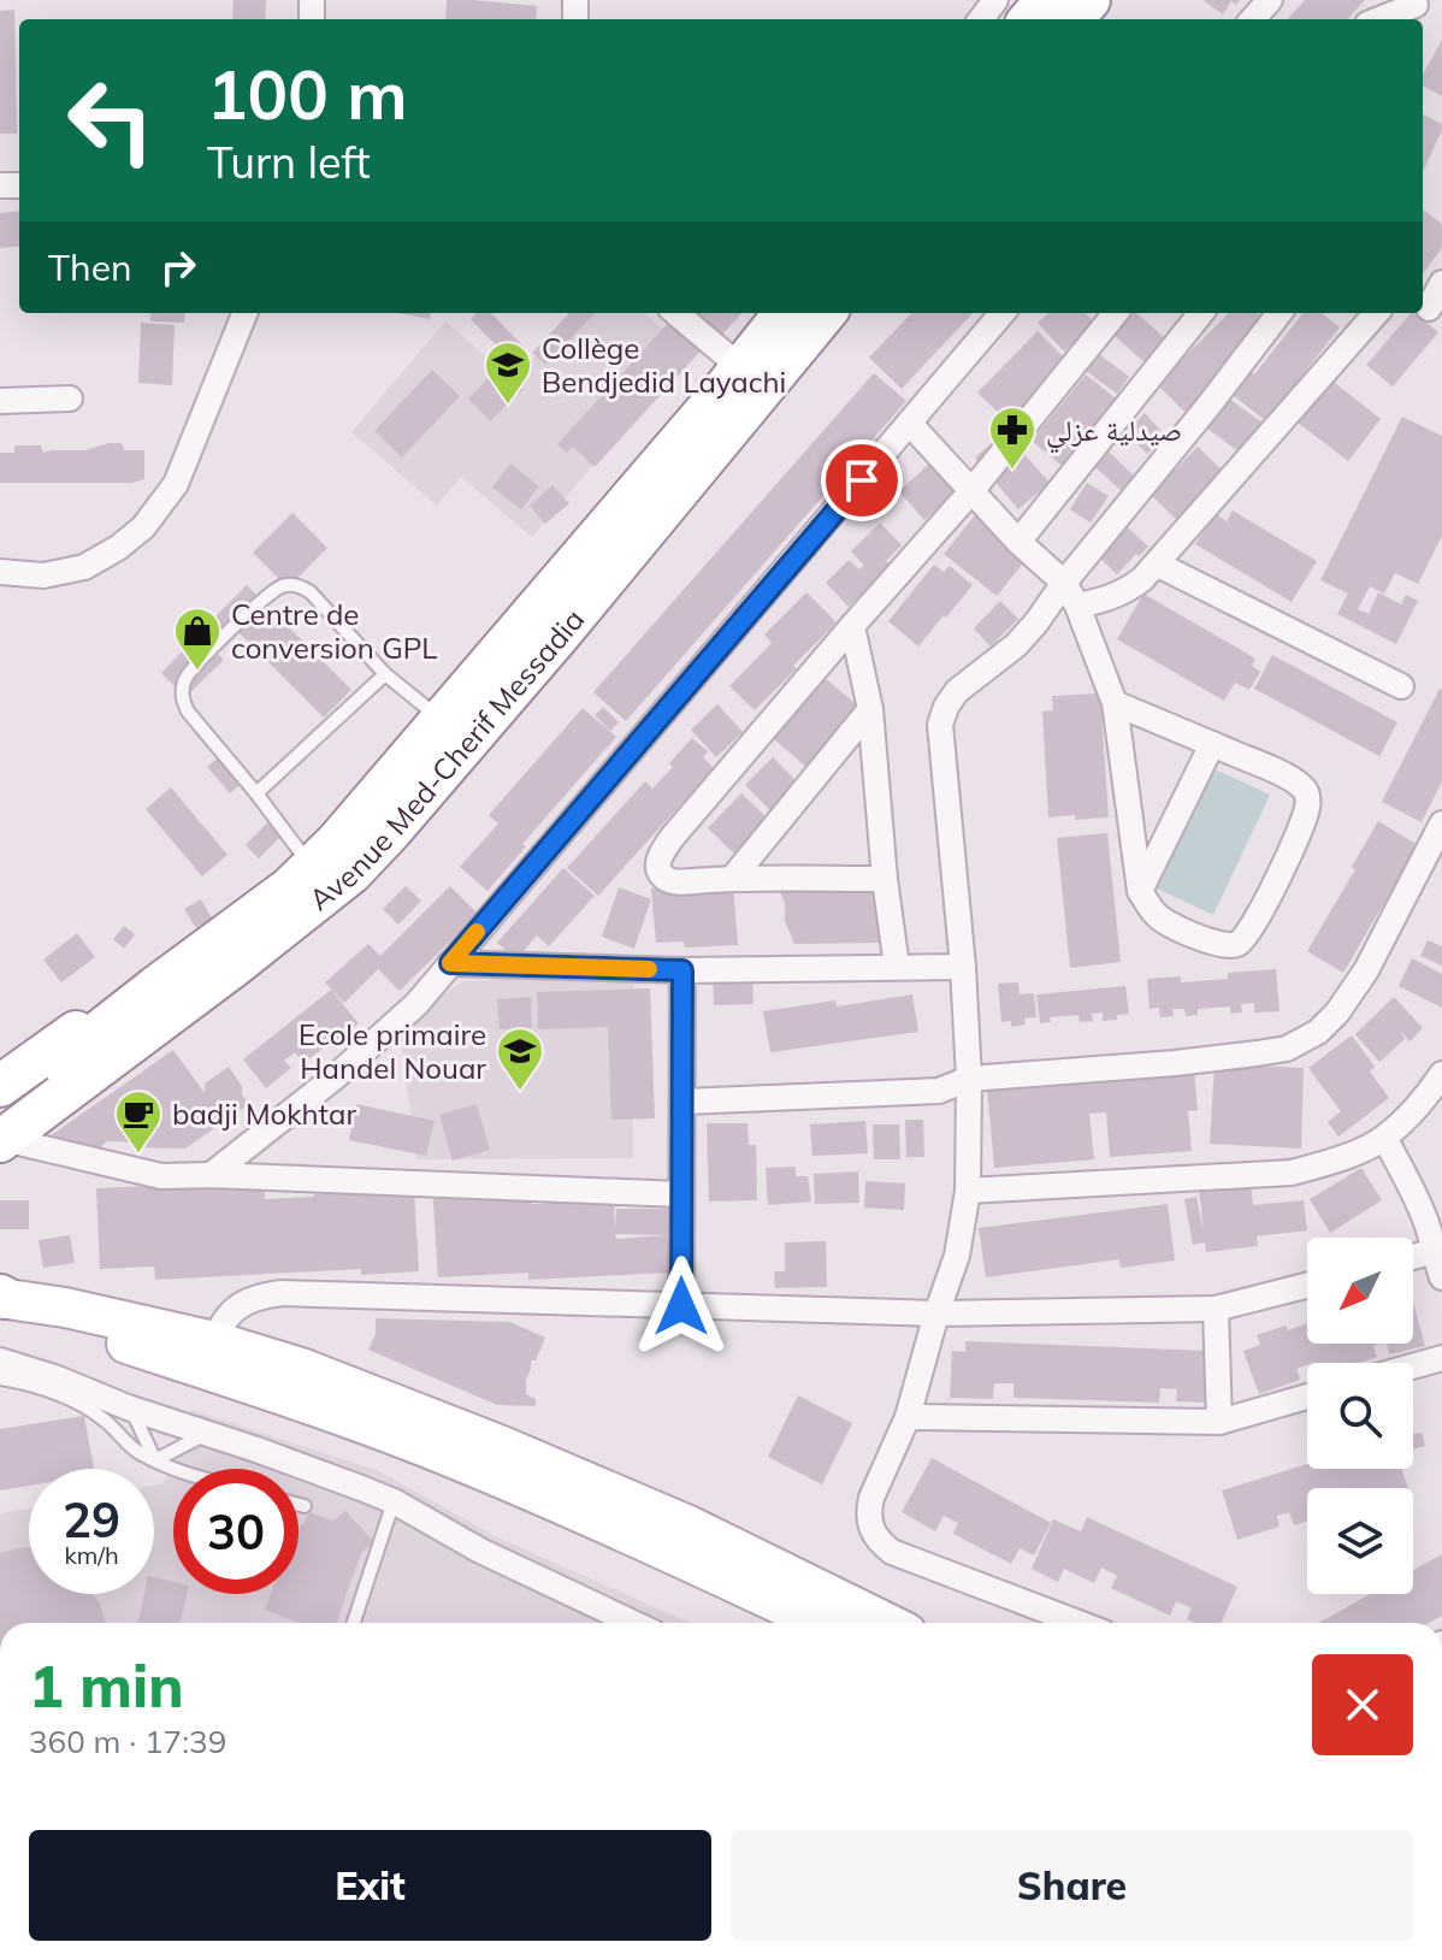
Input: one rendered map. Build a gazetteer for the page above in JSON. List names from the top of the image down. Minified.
{"streets":{"highway":["Avenue Med-Cherif Messadia"]},"places":{"school or university":["Collège Bendjedid Layachi","Ecole primaire Handel Nouar"],"pharmacy":["صيدلية عزلي"],"shop":["Centre de conversion GPL"],"cafe":["badji Mokhtar"]},"north":"bottom left","page":{"turn":["100 m","Turn left"],"then":"Then","speed":"29 km/h","limit":"30","heading":["1 min","360 m · 17:39"],"buttons":["Exit","Share"]}}
